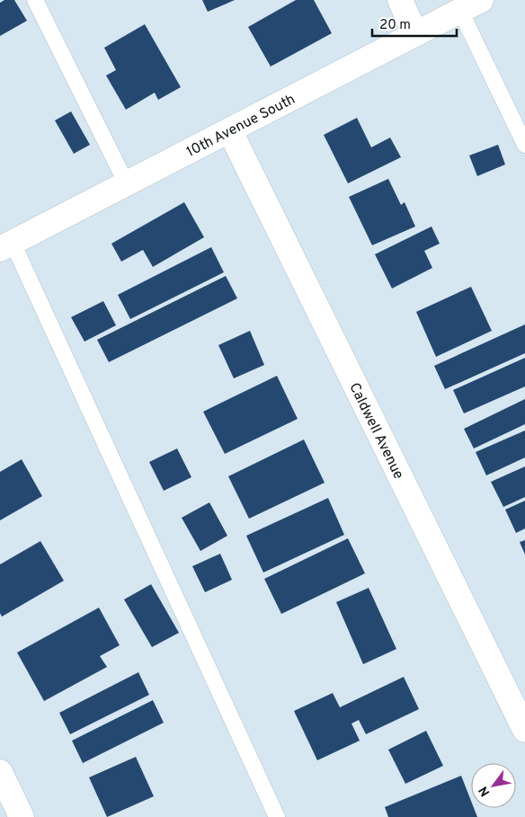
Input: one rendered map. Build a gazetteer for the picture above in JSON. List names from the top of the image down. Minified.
{"streets":{"street":["10th Avenue South","Caldwell Avenue"]},"crossings":[["10th Avenue South","Caldwell Avenue"]],"scale_bar":"20 m","north":"bottom left"}
